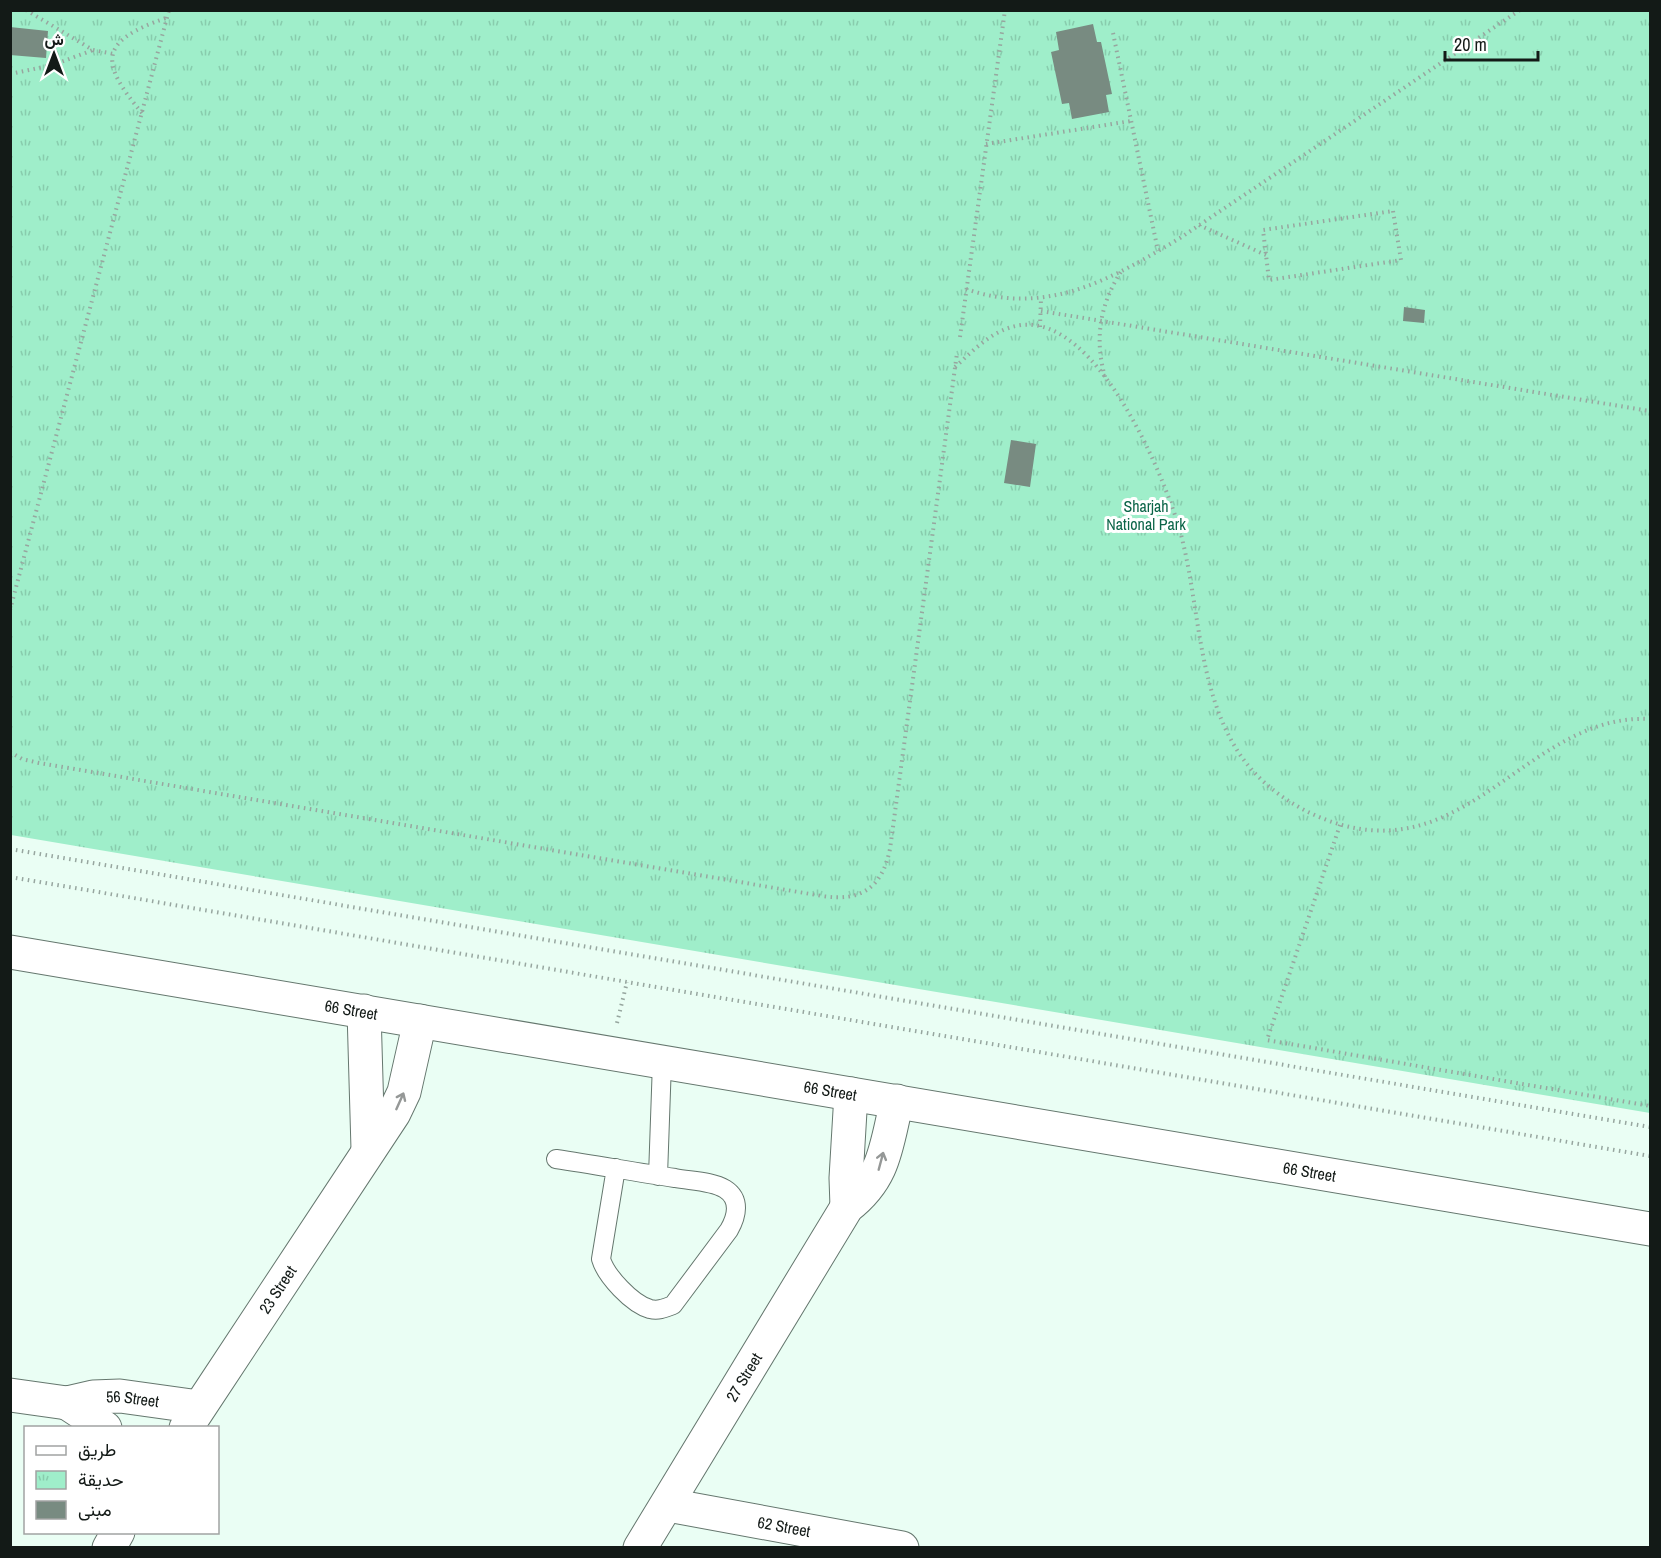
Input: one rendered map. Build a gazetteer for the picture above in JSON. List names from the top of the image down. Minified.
{"streets":{"street":["66 Street","23 Street","27 Street","56 Street","62 Street"]},"crossings":[["66 Street","23 Street"],["66 Street","27 Street"],["23 Street","56 Street"],["27 Street","62 Street"]],"parks":["Sharjah National Park"],"legend":["طريق","حديقة","مبنى"],"scale_bar":"20 m","north":"top"}
